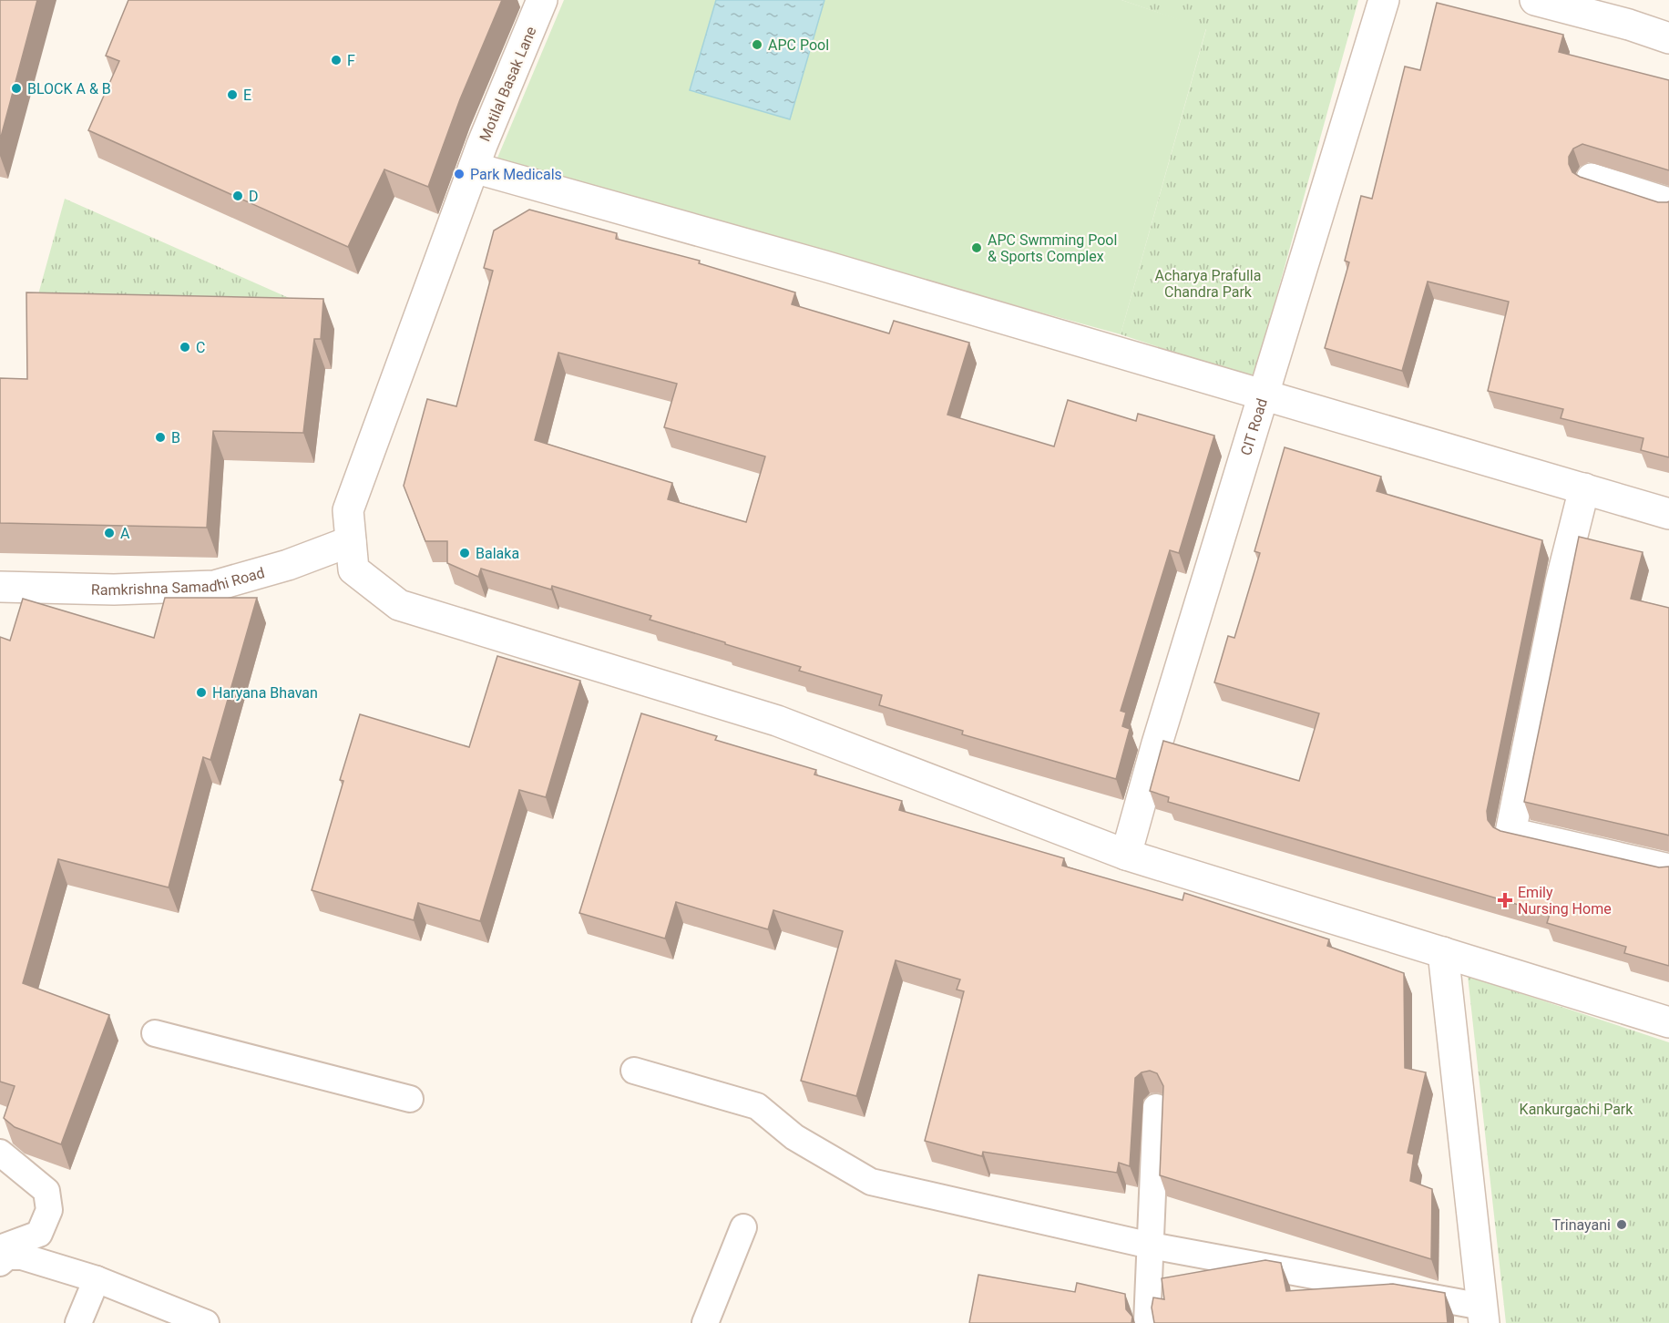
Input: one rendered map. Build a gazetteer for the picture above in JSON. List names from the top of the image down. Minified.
{"streets":{"street":["Motilal Basak Lane","CIT Road","Ramkrishna Samadhi Road"]},"crossings":[["Motilal Basak Lane","CIT Road"],["Motilal Basak Lane","Ramkrishna Samadhi Road"]],"parks":["Acharya Prafulla Chandra Park","Kankurgachi Park"],"places":{"other":["APC Pool","F","BLOCK A & B","E","Park Medicals","D","APC Swmming Pool & Sports Complex","C","B","A","Balaka","Haryana Bhavan","Trinayani"],"health":["Emily Nursing Home"]}}
